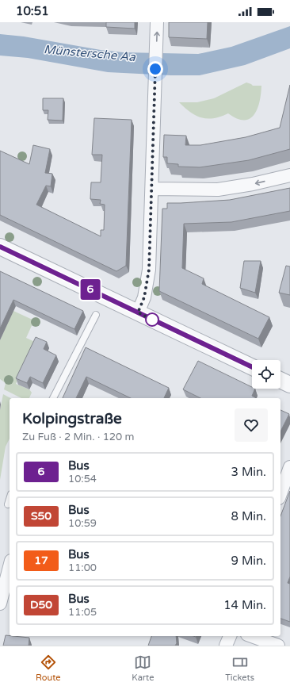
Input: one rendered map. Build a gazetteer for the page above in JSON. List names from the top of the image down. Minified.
{"water":["Münstersche Aa"],"lines":["bus line 6"],"page":{"status":"10:51","on_map":"6","heading":["Kolpingstraße","Zu Fuß · 2 Min. · 120 m"],"list":[{"mark":"6","name":"Bus","note":"10:54","value":"3 Min."},{"mark":"S50","name":"Bus","note":"10:59","value":"8 Min."},{"mark":"17","name":"Bus","note":"11:00","value":"9 Min."},{"mark":"D50","name":"Bus","note":"11:05","value":"14 Min."}],"tabs":["Route","Karte","Tickets"]}}
